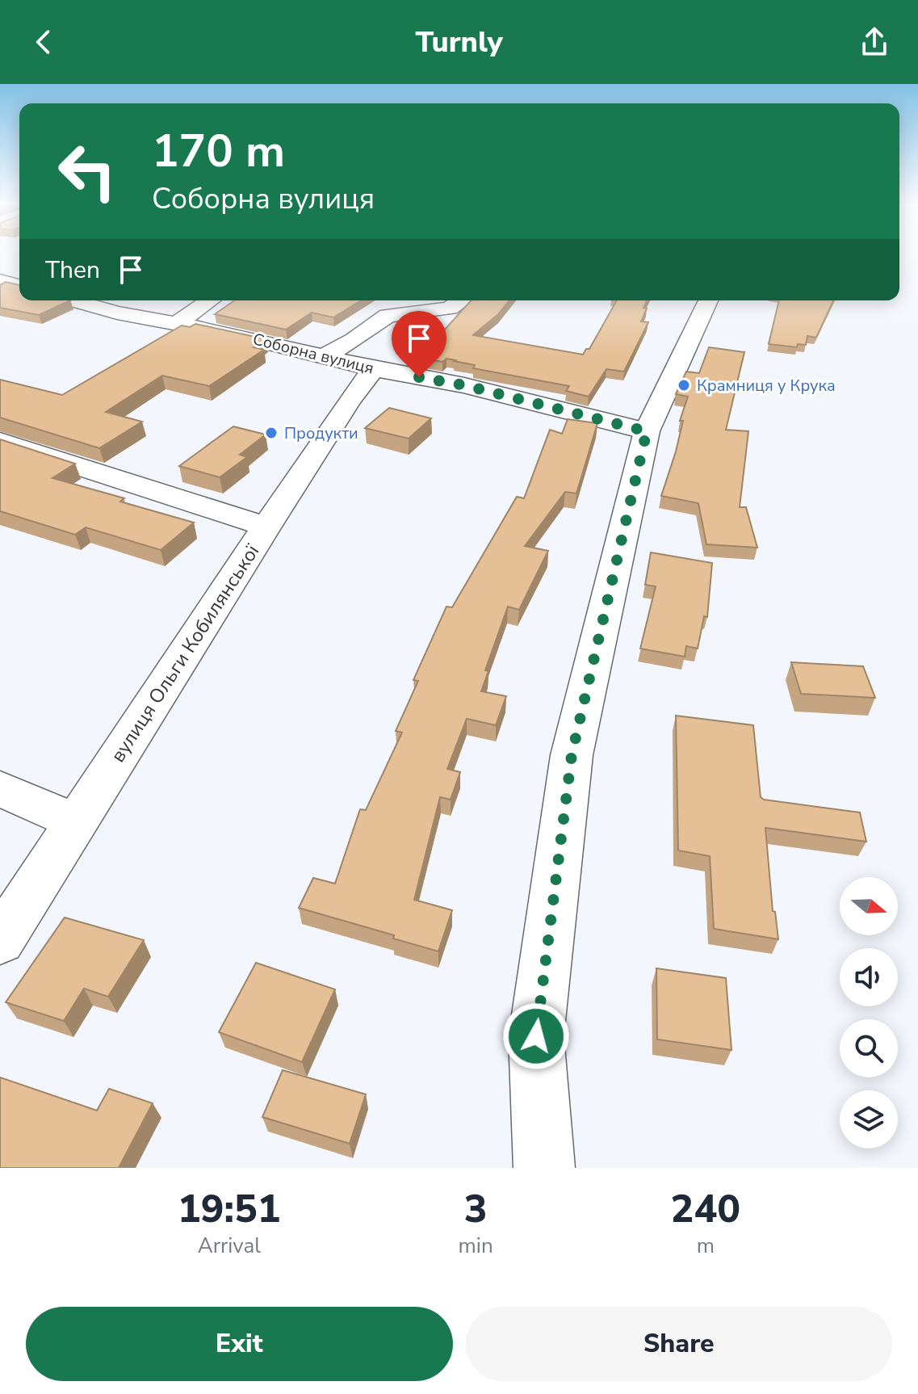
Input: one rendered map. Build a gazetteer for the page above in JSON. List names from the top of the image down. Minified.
{"streets":{"street":["Соборна вулиця","вулиця Ольги Кобилянської"]},"crossings":[["Соборна вулиця","вулиця Ольги Кобилянської"]],"places":["Крамниця у Крука","Продукти"],"north":"right","page":{"header":"Turnly","turn":["170 m","Соборна вулиця"],"then":"Then","eta":["19:51","Arrival","3","min","240","m"],"buttons":["Exit","Share"]}}
